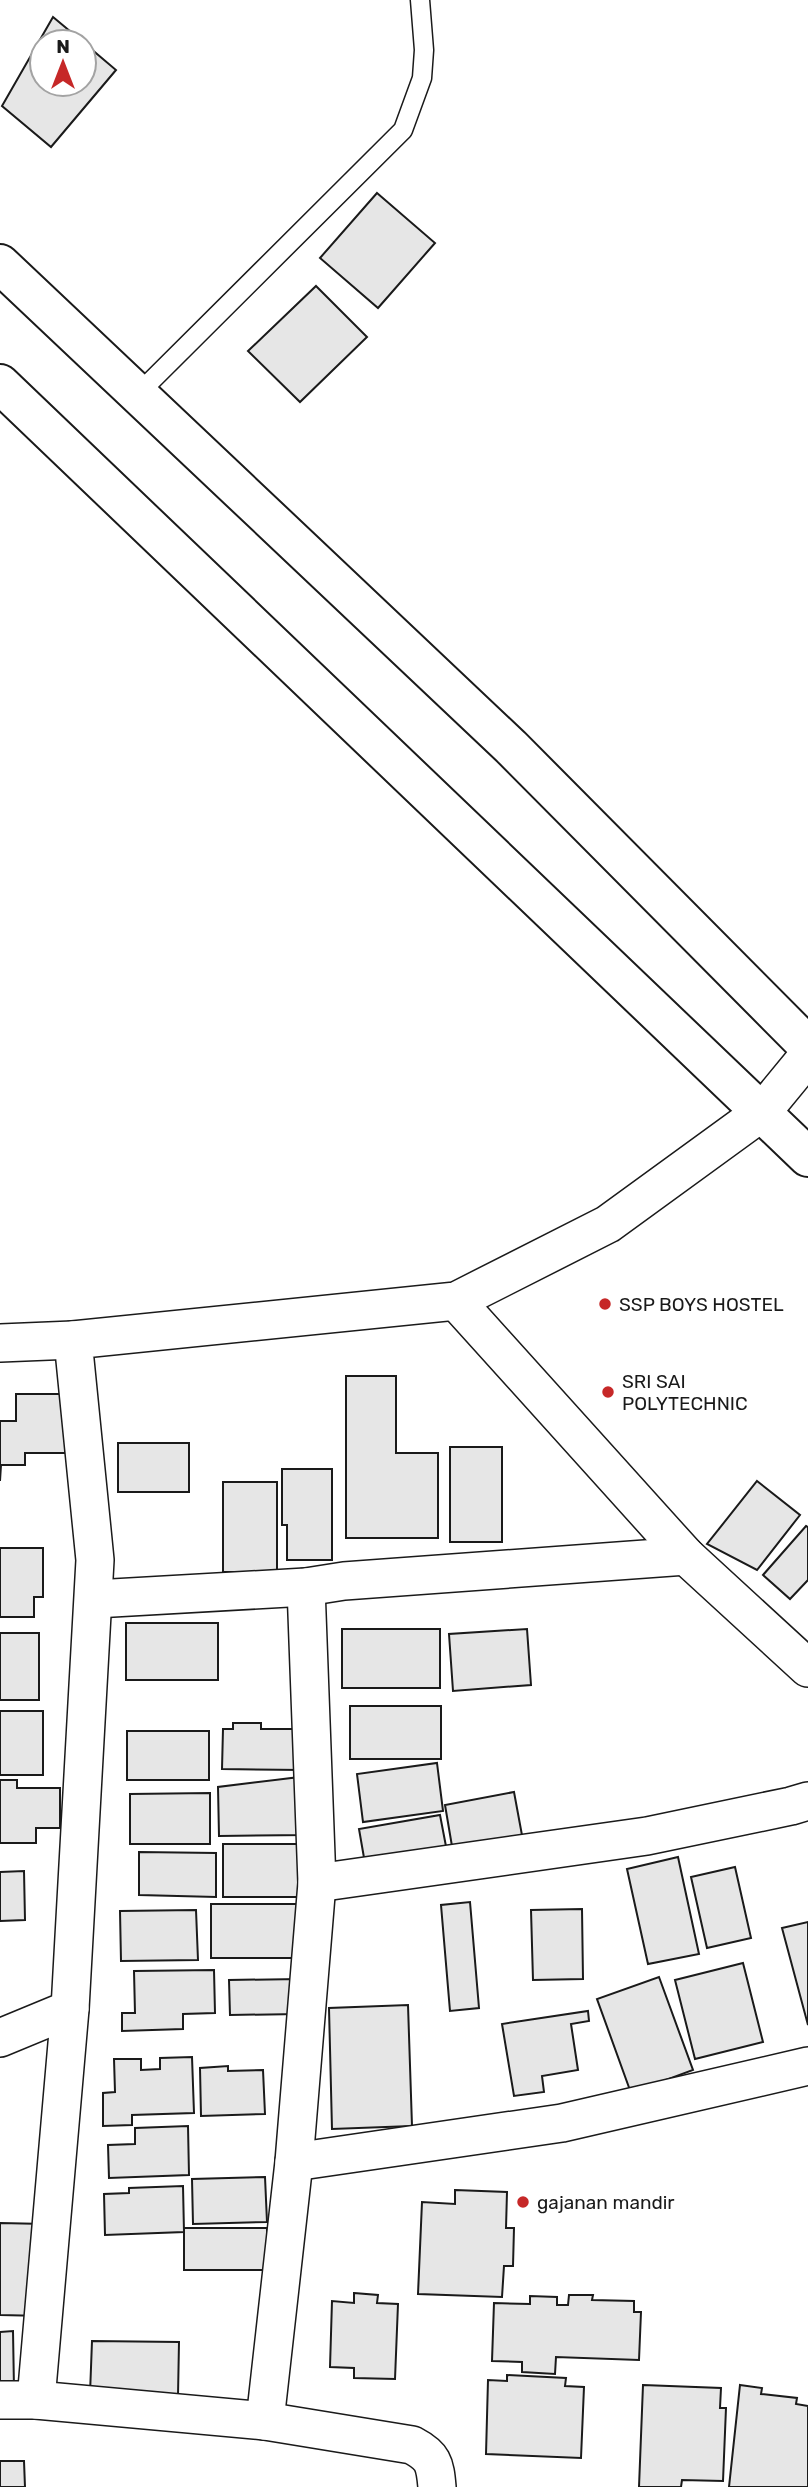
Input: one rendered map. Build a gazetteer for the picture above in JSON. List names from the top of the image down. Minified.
{"places":["SSP BOYS HOSTEL","SRI SAI POLYTECHNIC","gajanan mandir"],"north":"top"}
